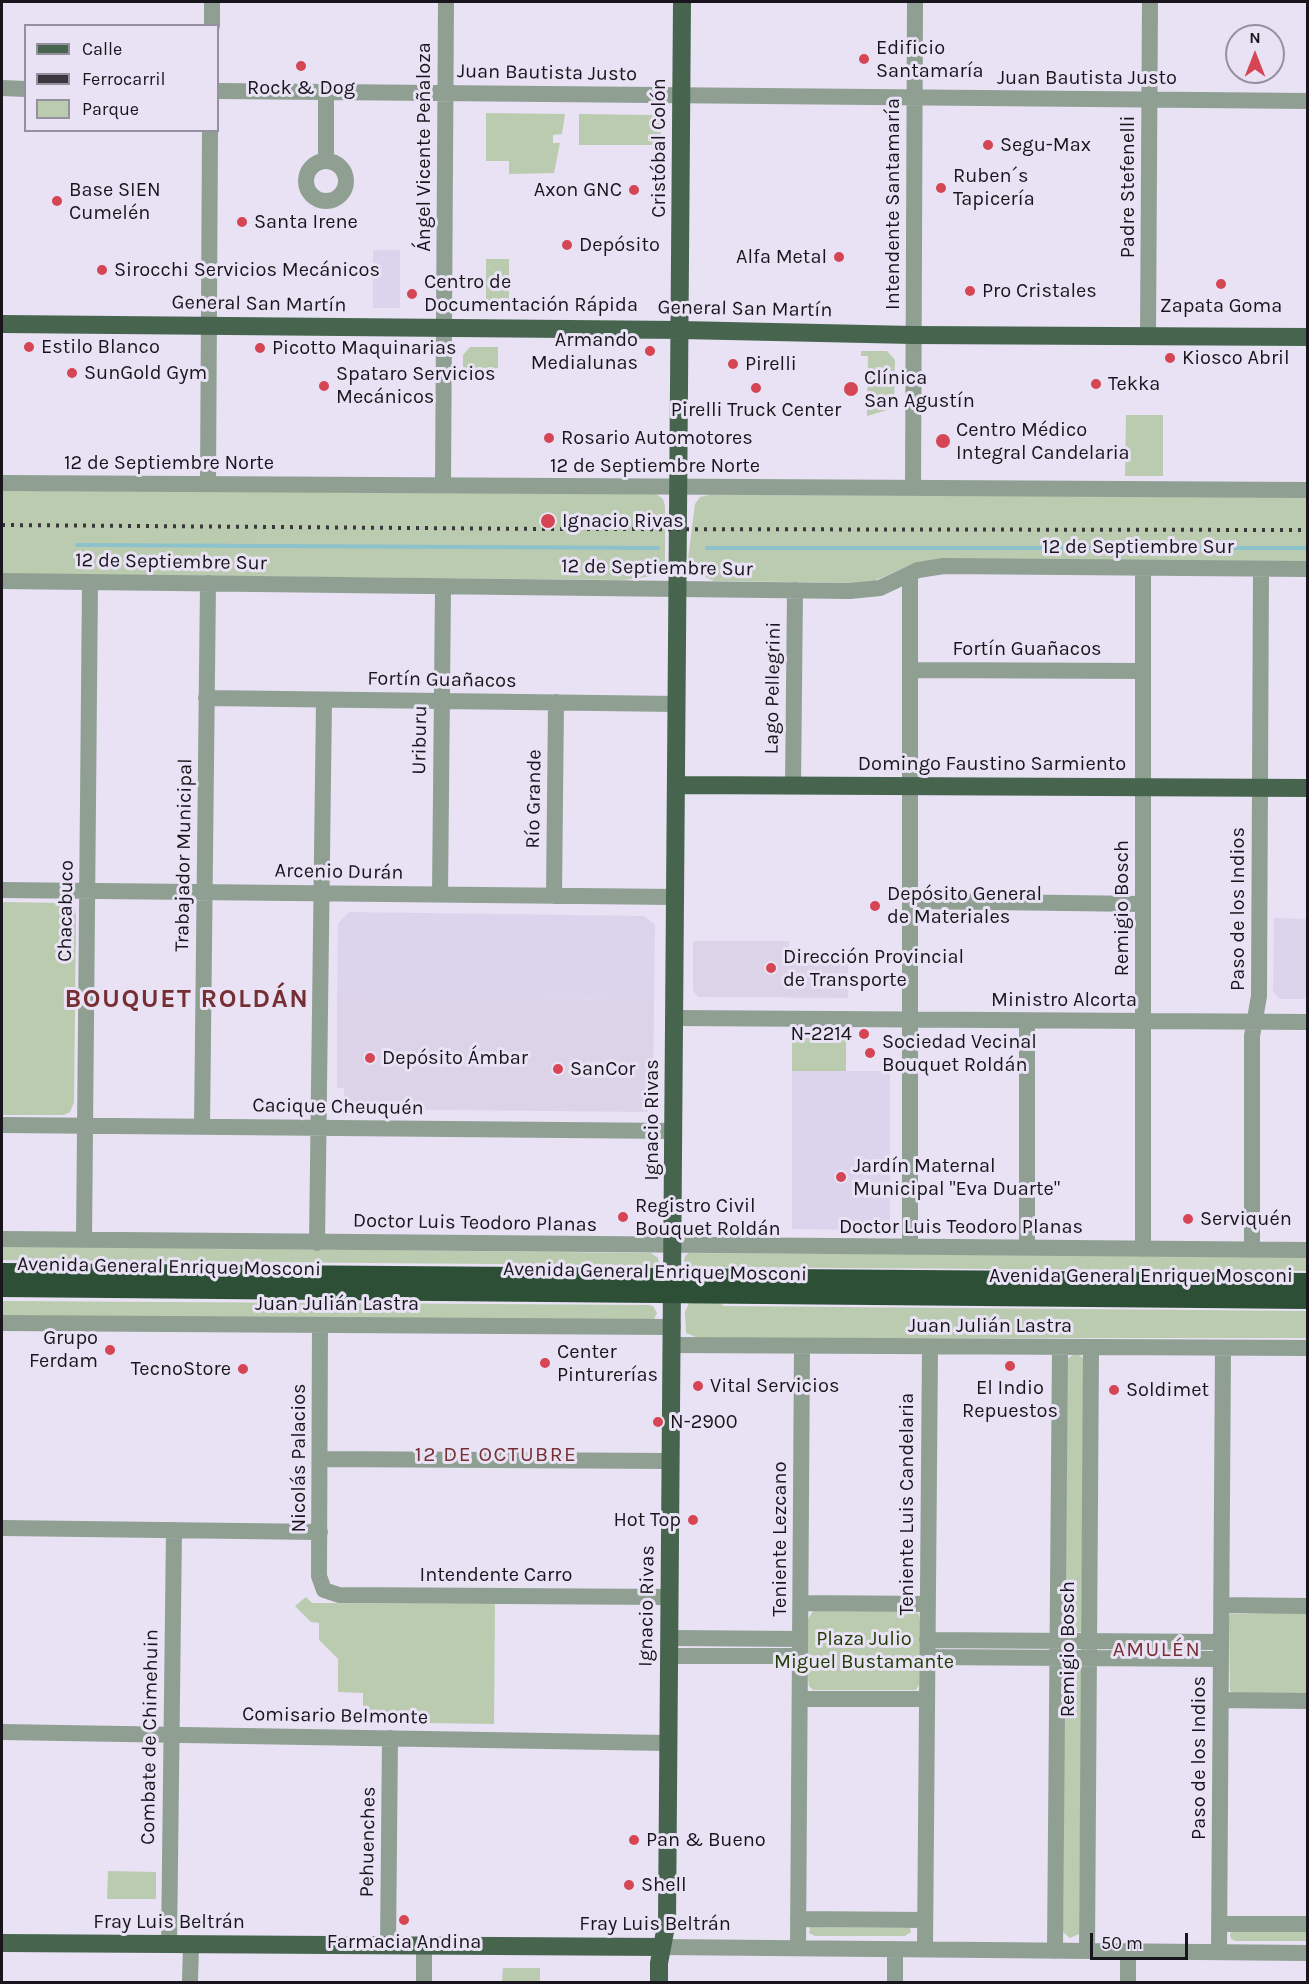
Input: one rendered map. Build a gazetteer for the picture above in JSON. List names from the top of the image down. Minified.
{"streets":{"highway":["Avenida General Enrique Mosconi"],"main road":["Cristóbal Colón","General San Martín","Domingo Faustino Sarmiento","Ignacio Rivas","Fray Luis Beltrán"],"street":["Juan Bautista Justo","Ángel Vicente Peñaloza","Padre Stefenelli","Intendente Santamaría","12 de Septiembre Norte","12 de Septiembre Sur","Fortín Guañacos","Lago Pellegrini","Uriburu","Río Grande","Trabajador Municipal","Arcenio Durán","Remigio Bosch","Paso de los Indios","Chacabuco","Ministro Alcorta","Cacique Cheuquén","Doctor Luis Teodoro Planas","Juan Julián Lastra","Nicolás Palacios","Teniente Luis Candelaria","Teniente Lezcano","Intendente Carro","Comisario Belmonte","Combate de Chimehuin","Pehuenches"]},"crossings":[["Juan Bautista Justo","Ángel Vicente Peñaloza"],["Juan Bautista Justo","Cristóbal Colón"],["Juan Bautista Justo","Padre Stefenelli"],["Juan Bautista Justo","Intendente Santamaría"],["Ángel Vicente Peñaloza","General San Martín"],["Cristóbal Colón","General San Martín"],["Cristóbal Colón","Ignacio Rivas"],["Padre Stefenelli","General San Martín"],["Intendente Santamaría","General San Martín"],["General San Martín","Ignacio Rivas"],["12 de Septiembre Norte","Ignacio Rivas"],["12 de Septiembre Sur","Lago Pellegrini"],["12 de Septiembre Sur","Uriburu"],["12 de Septiembre Sur","Trabajador Municipal"],["12 de Septiembre Sur","Remigio Bosch"],["12 de Septiembre Sur","Paso de los Indios"],["12 de Septiembre Sur","Chacabuco"],["12 de Septiembre Sur","Ignacio Rivas"],["Fortín Guañacos","Uriburu"],["Fortín Guañacos","Río Grande"],["Fortín Guañacos","Trabajador Municipal"],["Fortín Guañacos","Remigio Bosch"],["Fortín Guañacos","Ignacio Rivas"],["Lago Pellegrini","Domingo Faustino Sarmiento"],["Uriburu","Arcenio Durán"],["Domingo Faustino Sarmiento","Remigio Bosch"],["Domingo Faustino Sarmiento","Paso de los Indios"],["Domingo Faustino Sarmiento","Ignacio Rivas"],["Río Grande","Arcenio Durán"],["Trabajador Municipal","Arcenio Durán"],["Trabajador Municipal","Cacique Cheuquén"],["Arcenio Durán","Chacabuco"],["Arcenio Durán","Ignacio Rivas"],["Remigio Bosch","Ministro Alcorta"],["Remigio Bosch","Doctor Luis Teodoro Planas"],["Remigio Bosch","Juan Julián Lastra"],["Remigio Bosch","Fray Luis Beltrán"],["Paso de los Indios","Ministro Alcorta"],["Paso de los Indios","Doctor Luis Teodoro Planas"],["Paso de los Indios","Juan Julián Lastra"],["Paso de los Indios","Fray Luis Beltrán"],["Chacabuco","Cacique Cheuquén"],["Chacabuco","Doctor Luis Teodoro Planas"],["Ministro Alcorta","Ignacio Rivas"],["Cacique Cheuquén","Ignacio Rivas"],["Ignacio Rivas","Doctor Luis Teodoro Planas"],["Ignacio Rivas","Avenida General Enrique Mosconi"],["Ignacio Rivas","Juan Julián Lastra"],["Ignacio Rivas","Intendente Carro"],["Ignacio Rivas","Comisario Belmonte"],["Ignacio Rivas","Fray Luis Beltrán"],["Juan Julián Lastra","Nicolás Palacios"],["Juan Julián Lastra","Teniente Luis Candelaria"],["Juan Julián Lastra","Teniente Lezcano"],["Nicolás Palacios","Intendente Carro"],["Teniente Luis Candelaria","Fray Luis Beltrán"],["Teniente Lezcano","Fray Luis Beltrán"],["Comisario Belmonte","Combate de Chimehuin"],["Comisario Belmonte","Pehuenches"],["Combate de Chimehuin","Fray Luis Beltrán"],["Pehuenches","Fray Luis Beltrán"]],"districts":["BOUQUET ROLDÁN","12 DE OCTUBRE","AMULÉN"],"parks":["Plaza Julio Miguel Bustamante"],"places":["Edificio Santamaría","Rock & Dog","Segu-Max","Ruben´s Tapicería","Axon GNC","Base SIEN Cumelén","Santa Irene","Depósito","Alfa Metal","Sirocchi Servicios Mecánicos","Zapata Goma","Pro Cristales","Centro de Documentación Rápida","Estilo Blanco","Picotto Maquinarias","Armando Medialunas","Kiosco Abril","Pirelli","SunGold Gym","Tekka","Spataro Servicios Mecánicos","Pirelli Truck Center","Clínica San Agustín","Rosario Automotores","Centro Médico Integral Candelaria","Ignacio Rivas","Depósito General de Materiales","Dirección Provincial de Transporte","N-2214","Sociedad Vecinal Bouquet Roldán","Depósito Ámbar","SanCor","Jardín Maternal Municipal \"Eva Duarte\"","Registro Civil Bouquet Roldán","Serviquén","Grupo Ferdam","Center Pinturerías","El Indio Repuestos","TecnoStore","Vital Servicios","Soldimet","N-2900","Hot Top","Pan & Bueno","Shell","Farmacia Andina"],"legend":["Calle","Ferrocarril","Parque"],"scale_bar":"50 m","north":"top"}
